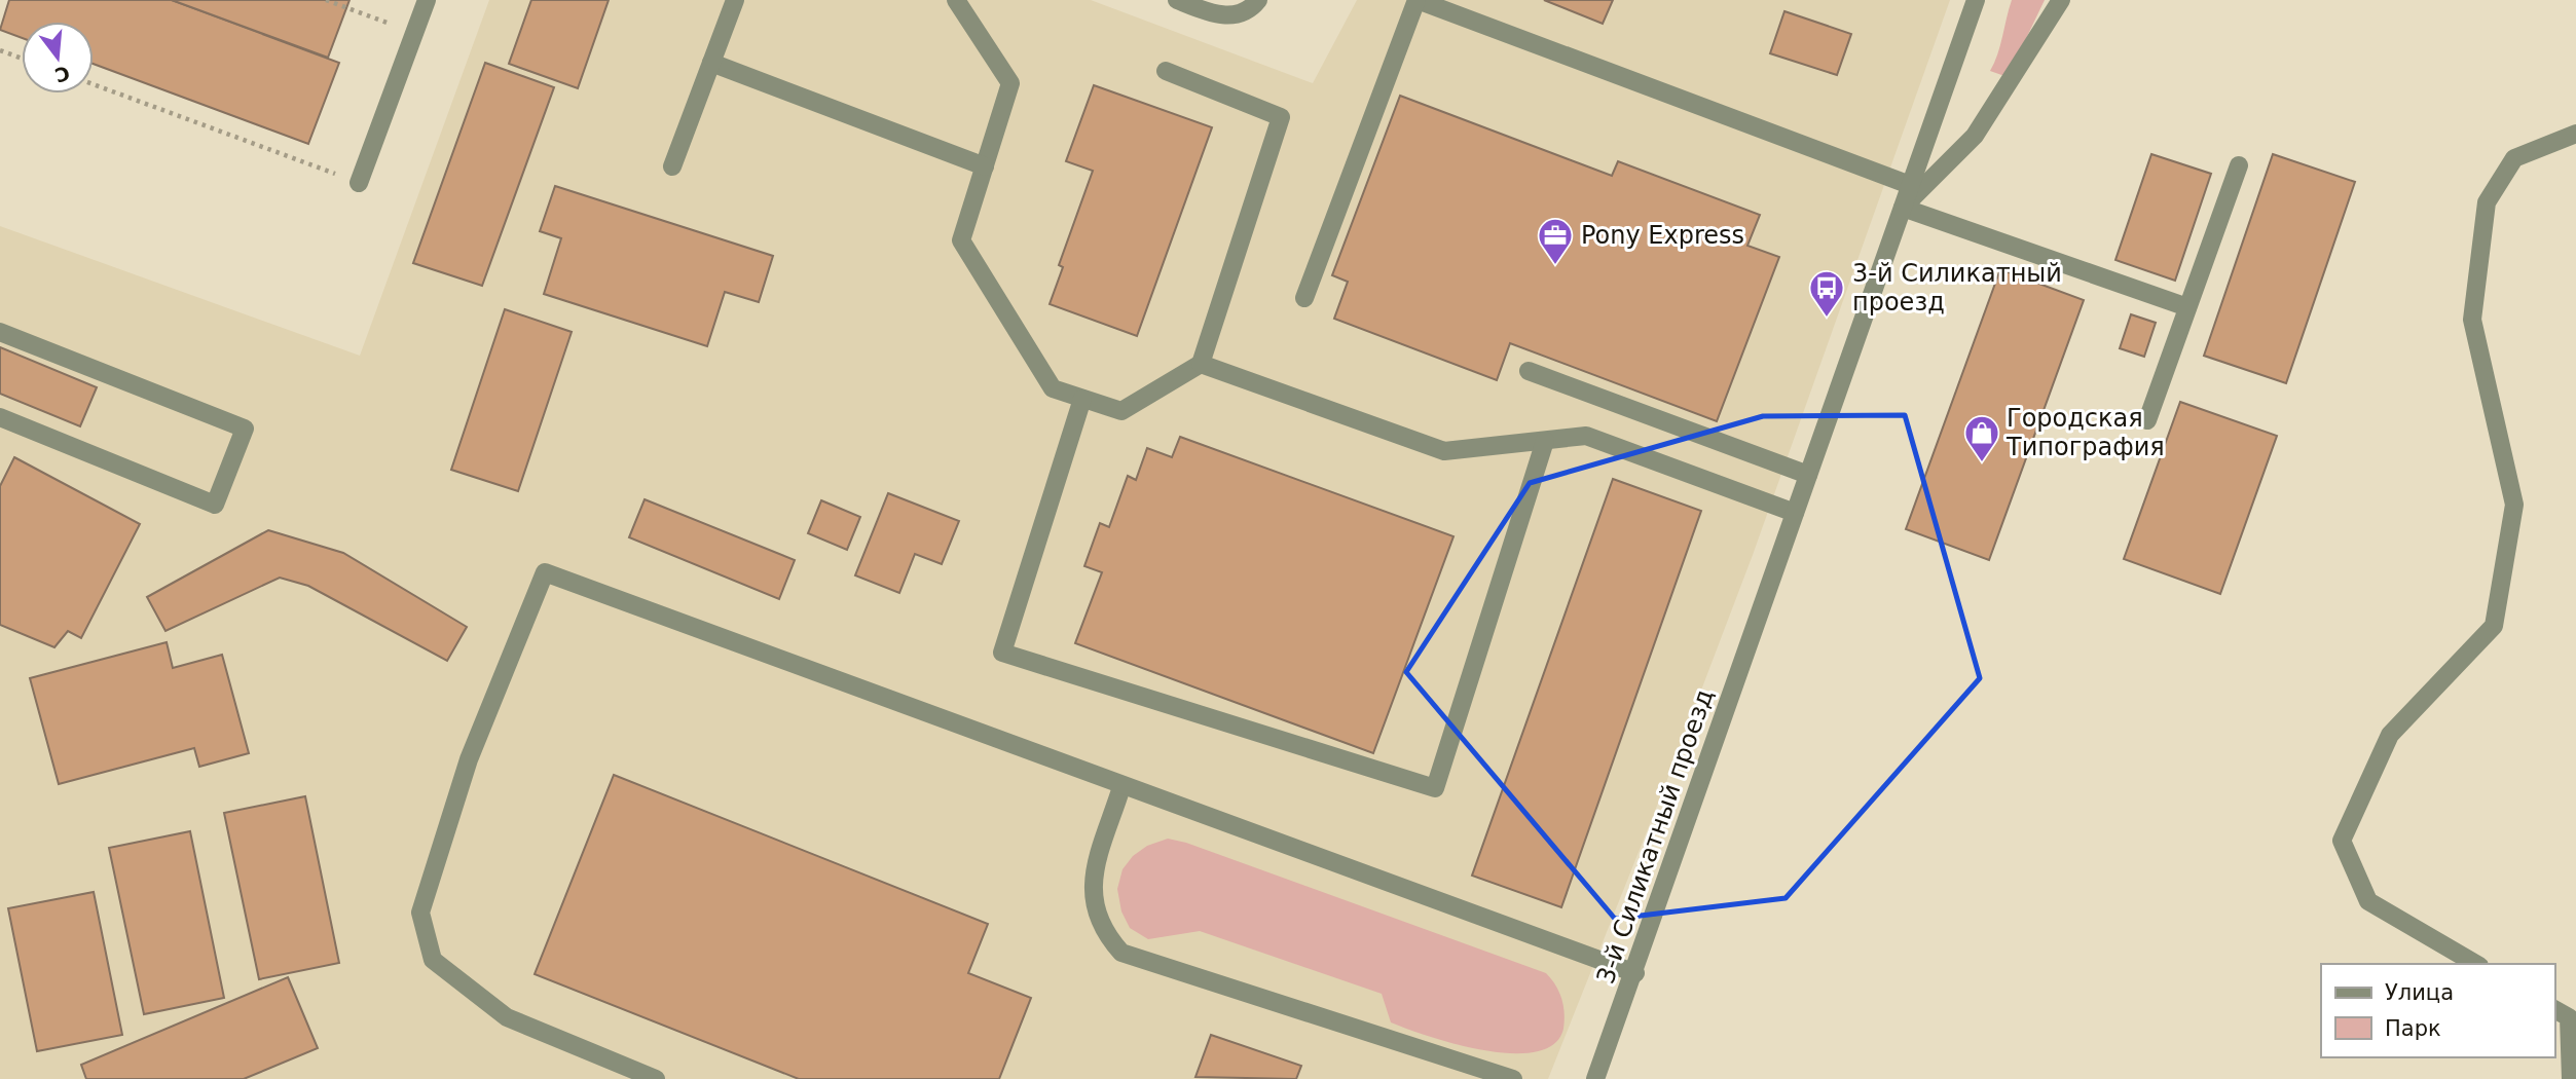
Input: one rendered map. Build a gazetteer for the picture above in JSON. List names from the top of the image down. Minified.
{"streets":{"street":["3-й Силикатный проезд"]},"places":{"office":["Pony Express"],"bus stop":["3-й Силикатный проезд"],"shop":["Городская Типография"]},"legend":["Улица","Парк"],"north":"bottom"}
